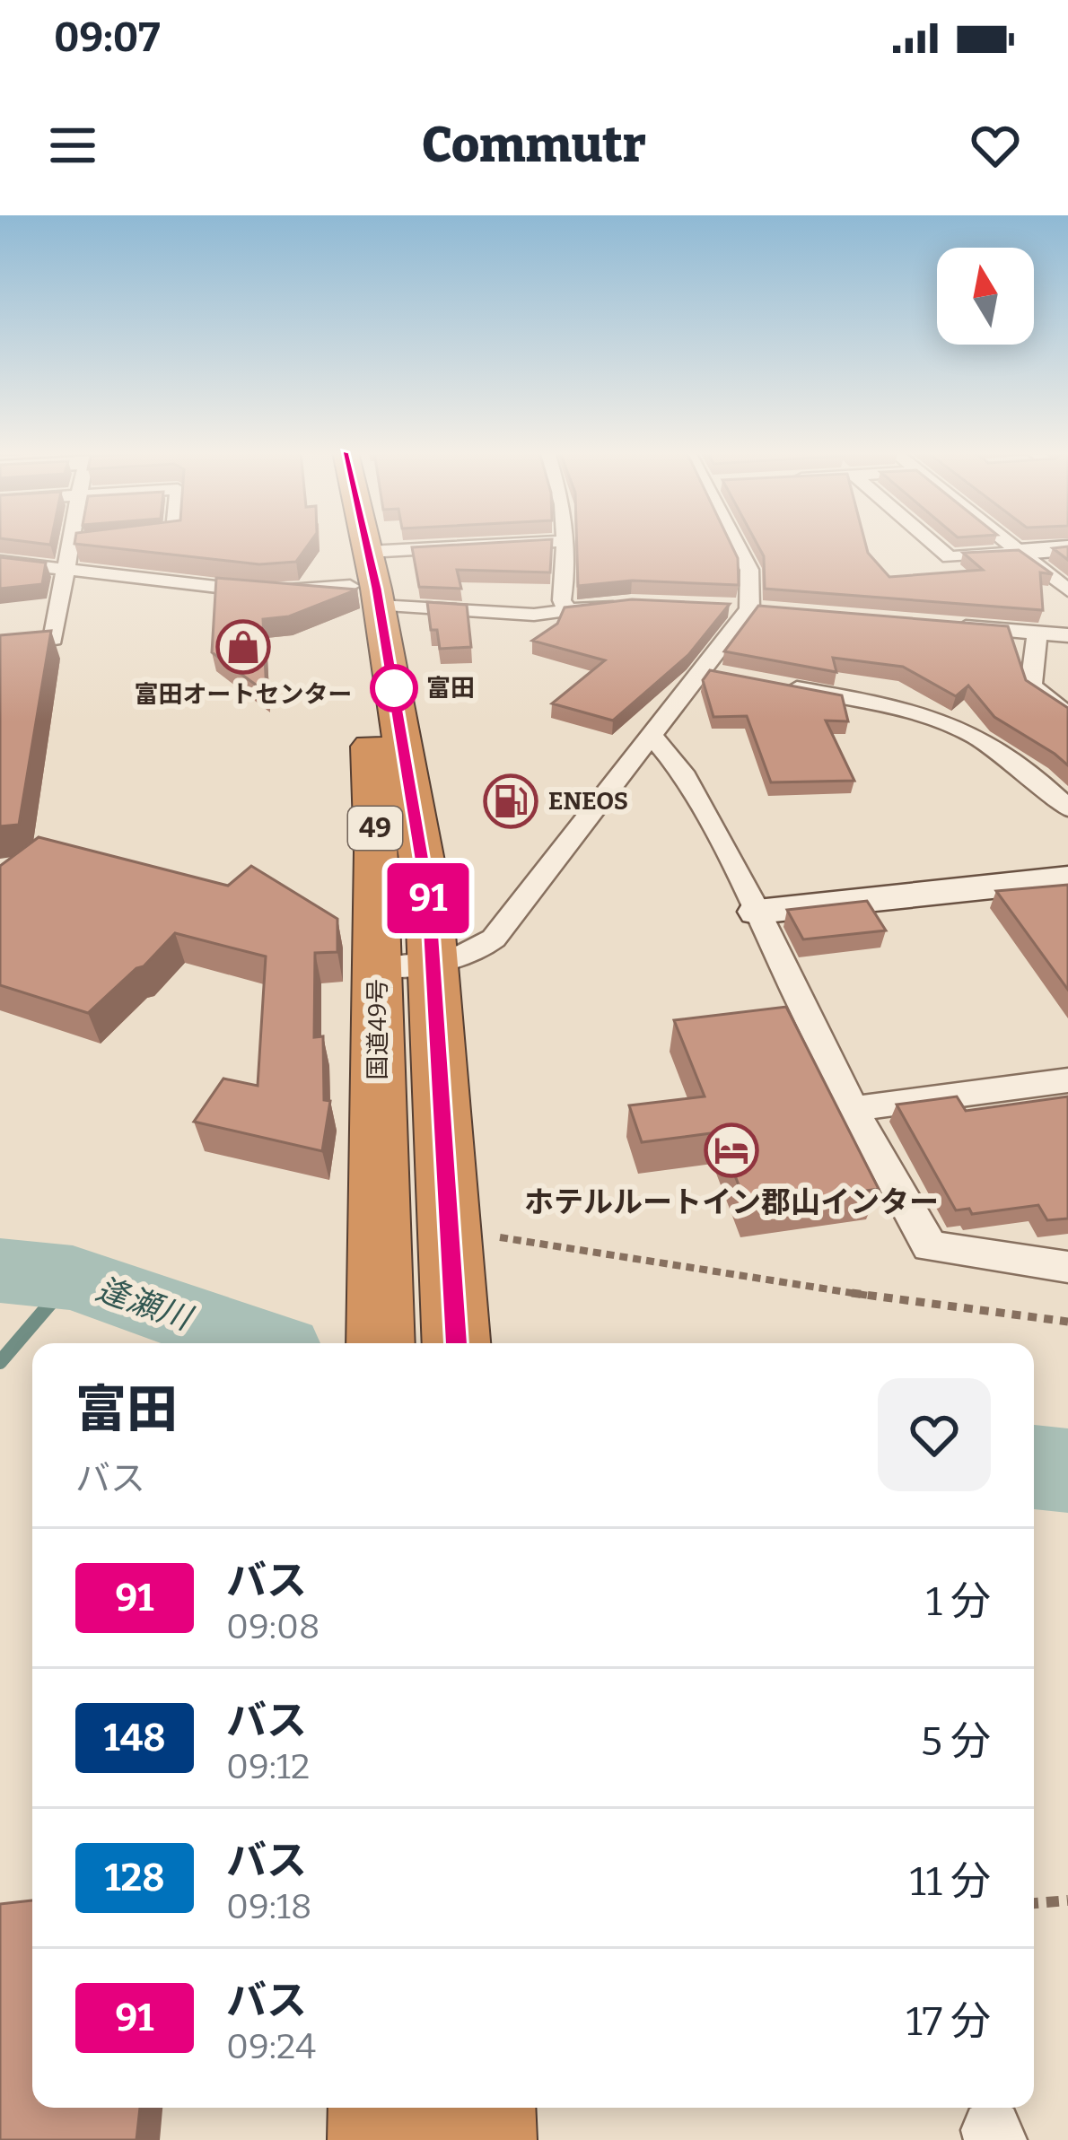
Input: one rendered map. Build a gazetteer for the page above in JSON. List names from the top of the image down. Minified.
{"streets":{"highway":["49","国道49号"]},"water":["逢瀬川"],"places":{"shop":["富田オートセンター"],"other":["富田"],"fuel station":["ENEOS"],"hotel":["ホテルルートイン郡山インター"]},"lines":["bus line 91"],"north":"top","page":{"status":"09:07","header":"Commutr","on_map":"91","heading":["富田","バス"],"list":[{"mark":"91","name":"バス","note":"09:08","value":"1 分"},{"mark":"148","name":"バス","note":"09:12","value":"5 分"},{"mark":"128","name":"バス","note":"09:18","value":"11 分"},{"mark":"91","name":"バス","note":"09:24","value":"17 分"}]}}
